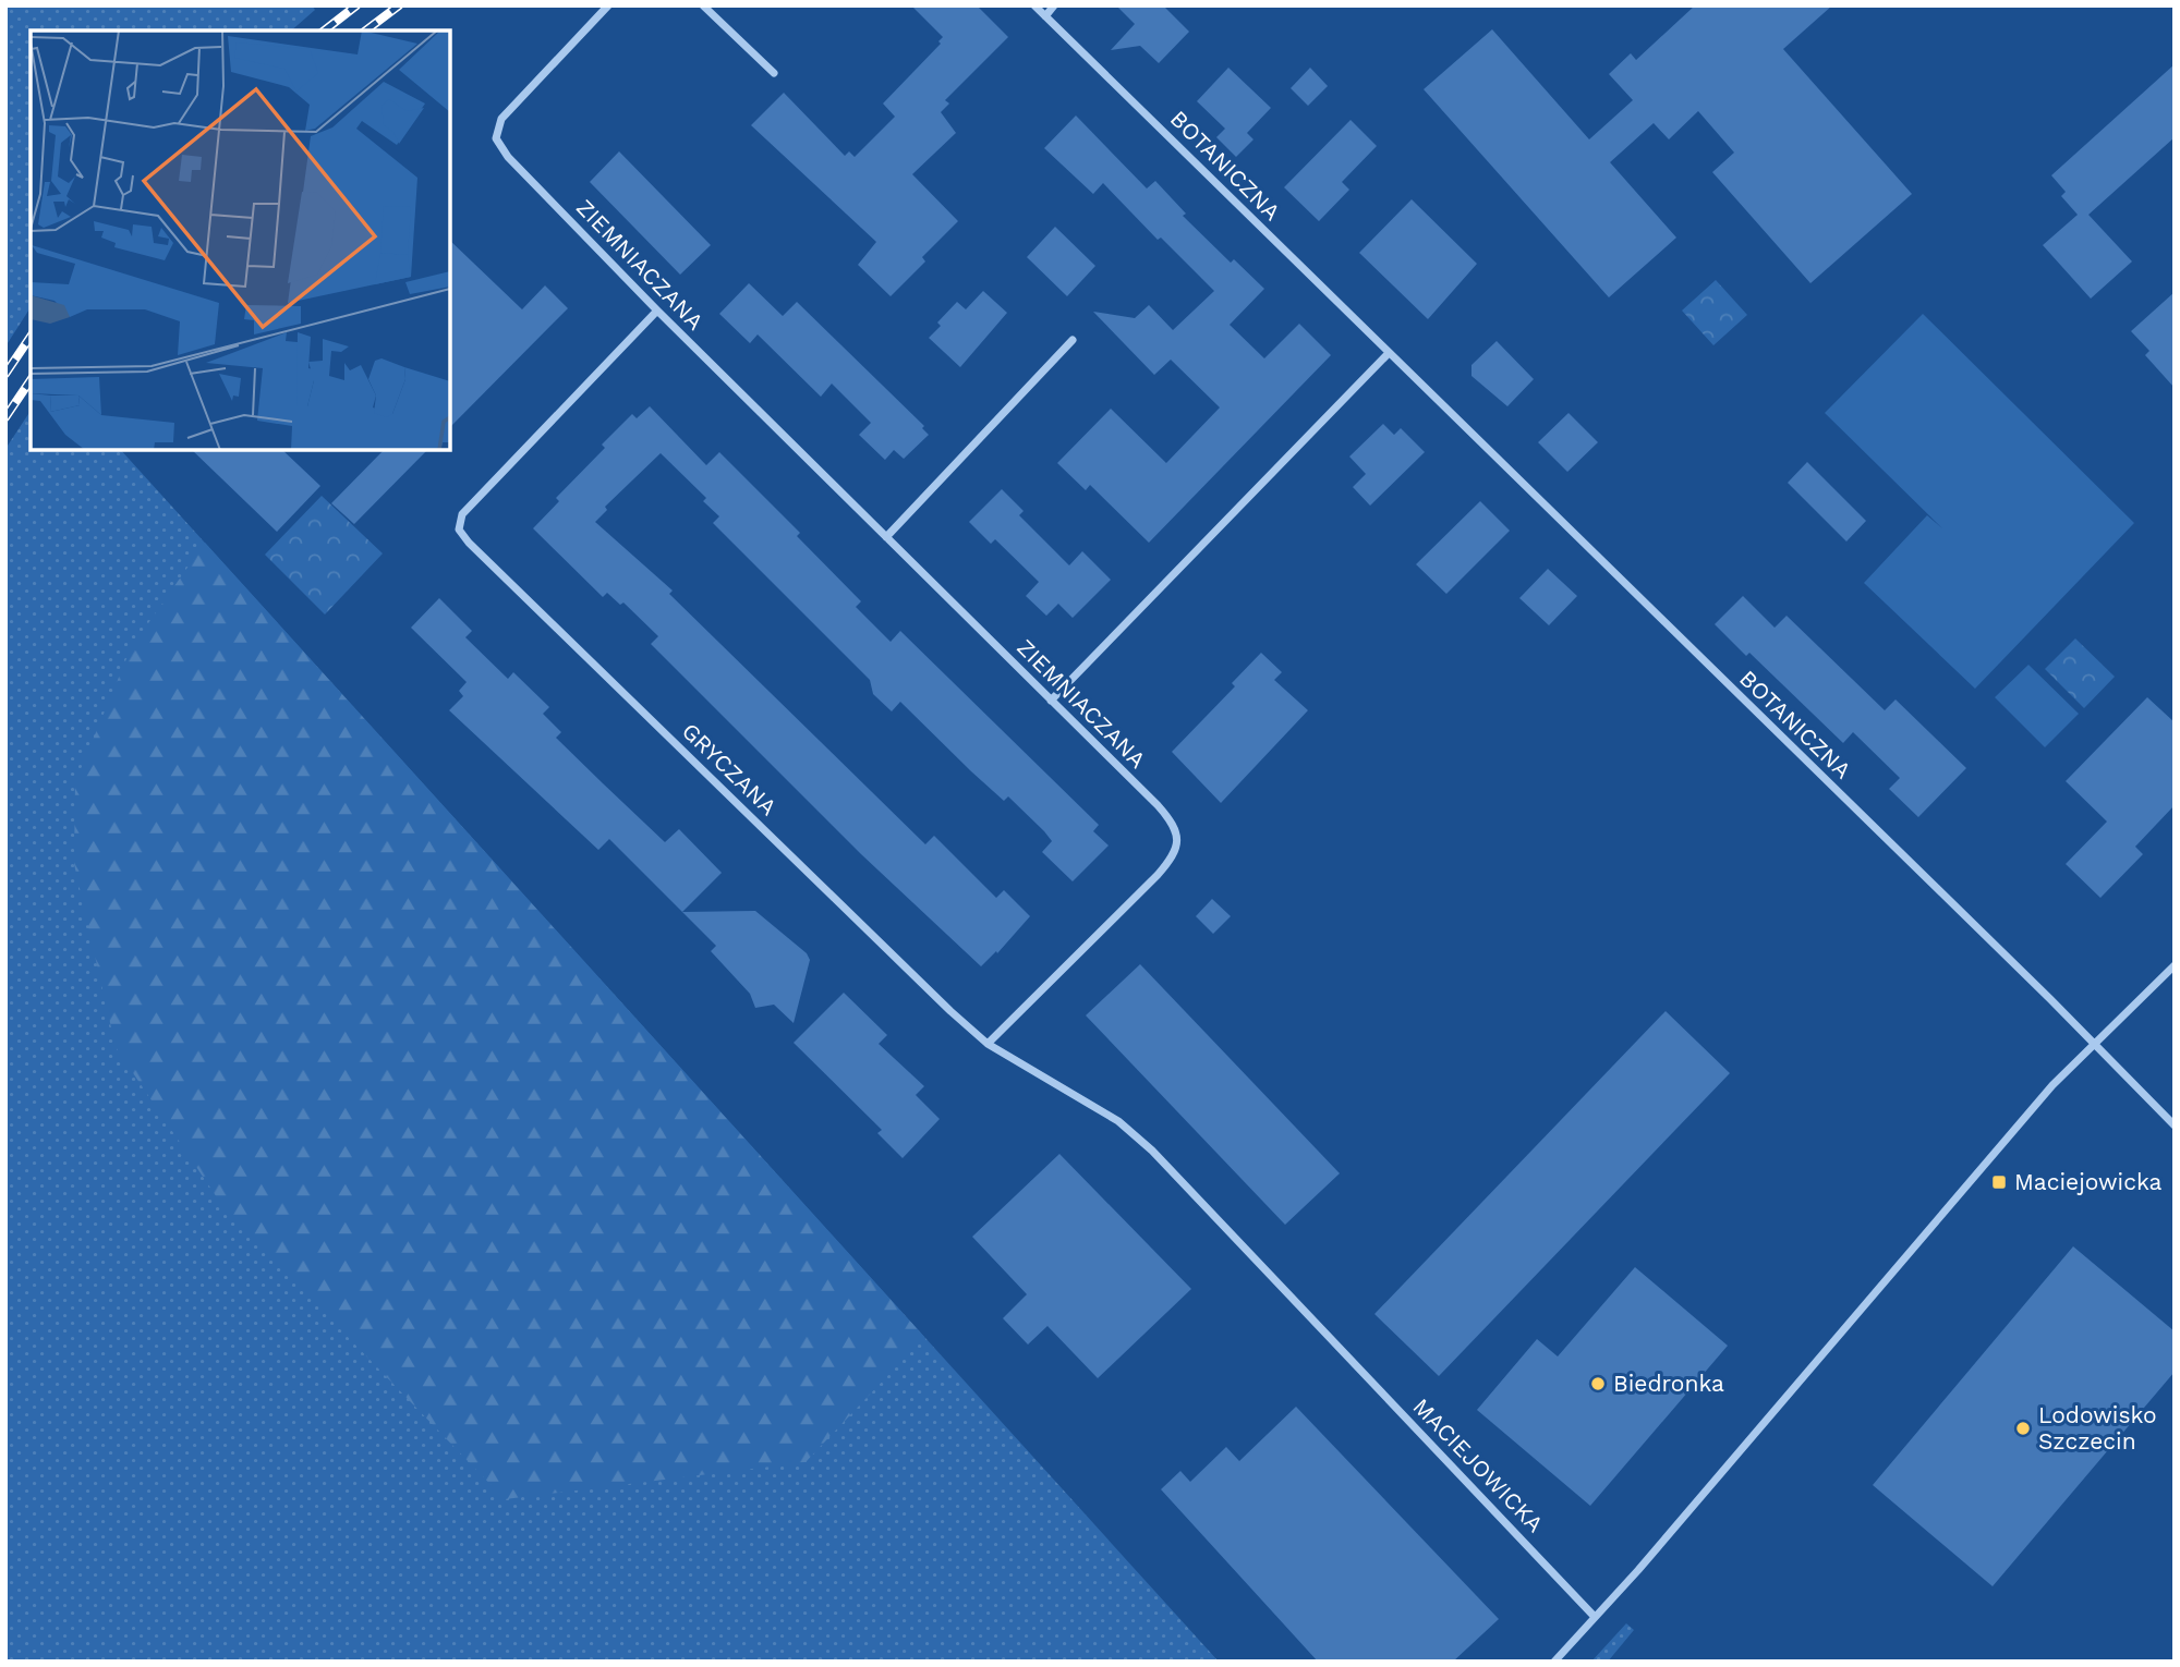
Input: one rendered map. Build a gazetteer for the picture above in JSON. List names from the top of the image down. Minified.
{"streets":{"street":["BOTANICZNA","ZIEMNIACZANA","GRYCZANA","MACIEJOWICKA"]},"crossings":[["ZIEMNIACZANA","GRYCZANA"],["ZIEMNIACZANA","MACIEJOWICKA"],["GRYCZANA","MACIEJOWICKA"]],"places":{"transit":["Maciejowicka"],"other":["Biedronka","Lodowisko Szczecin"]}}
